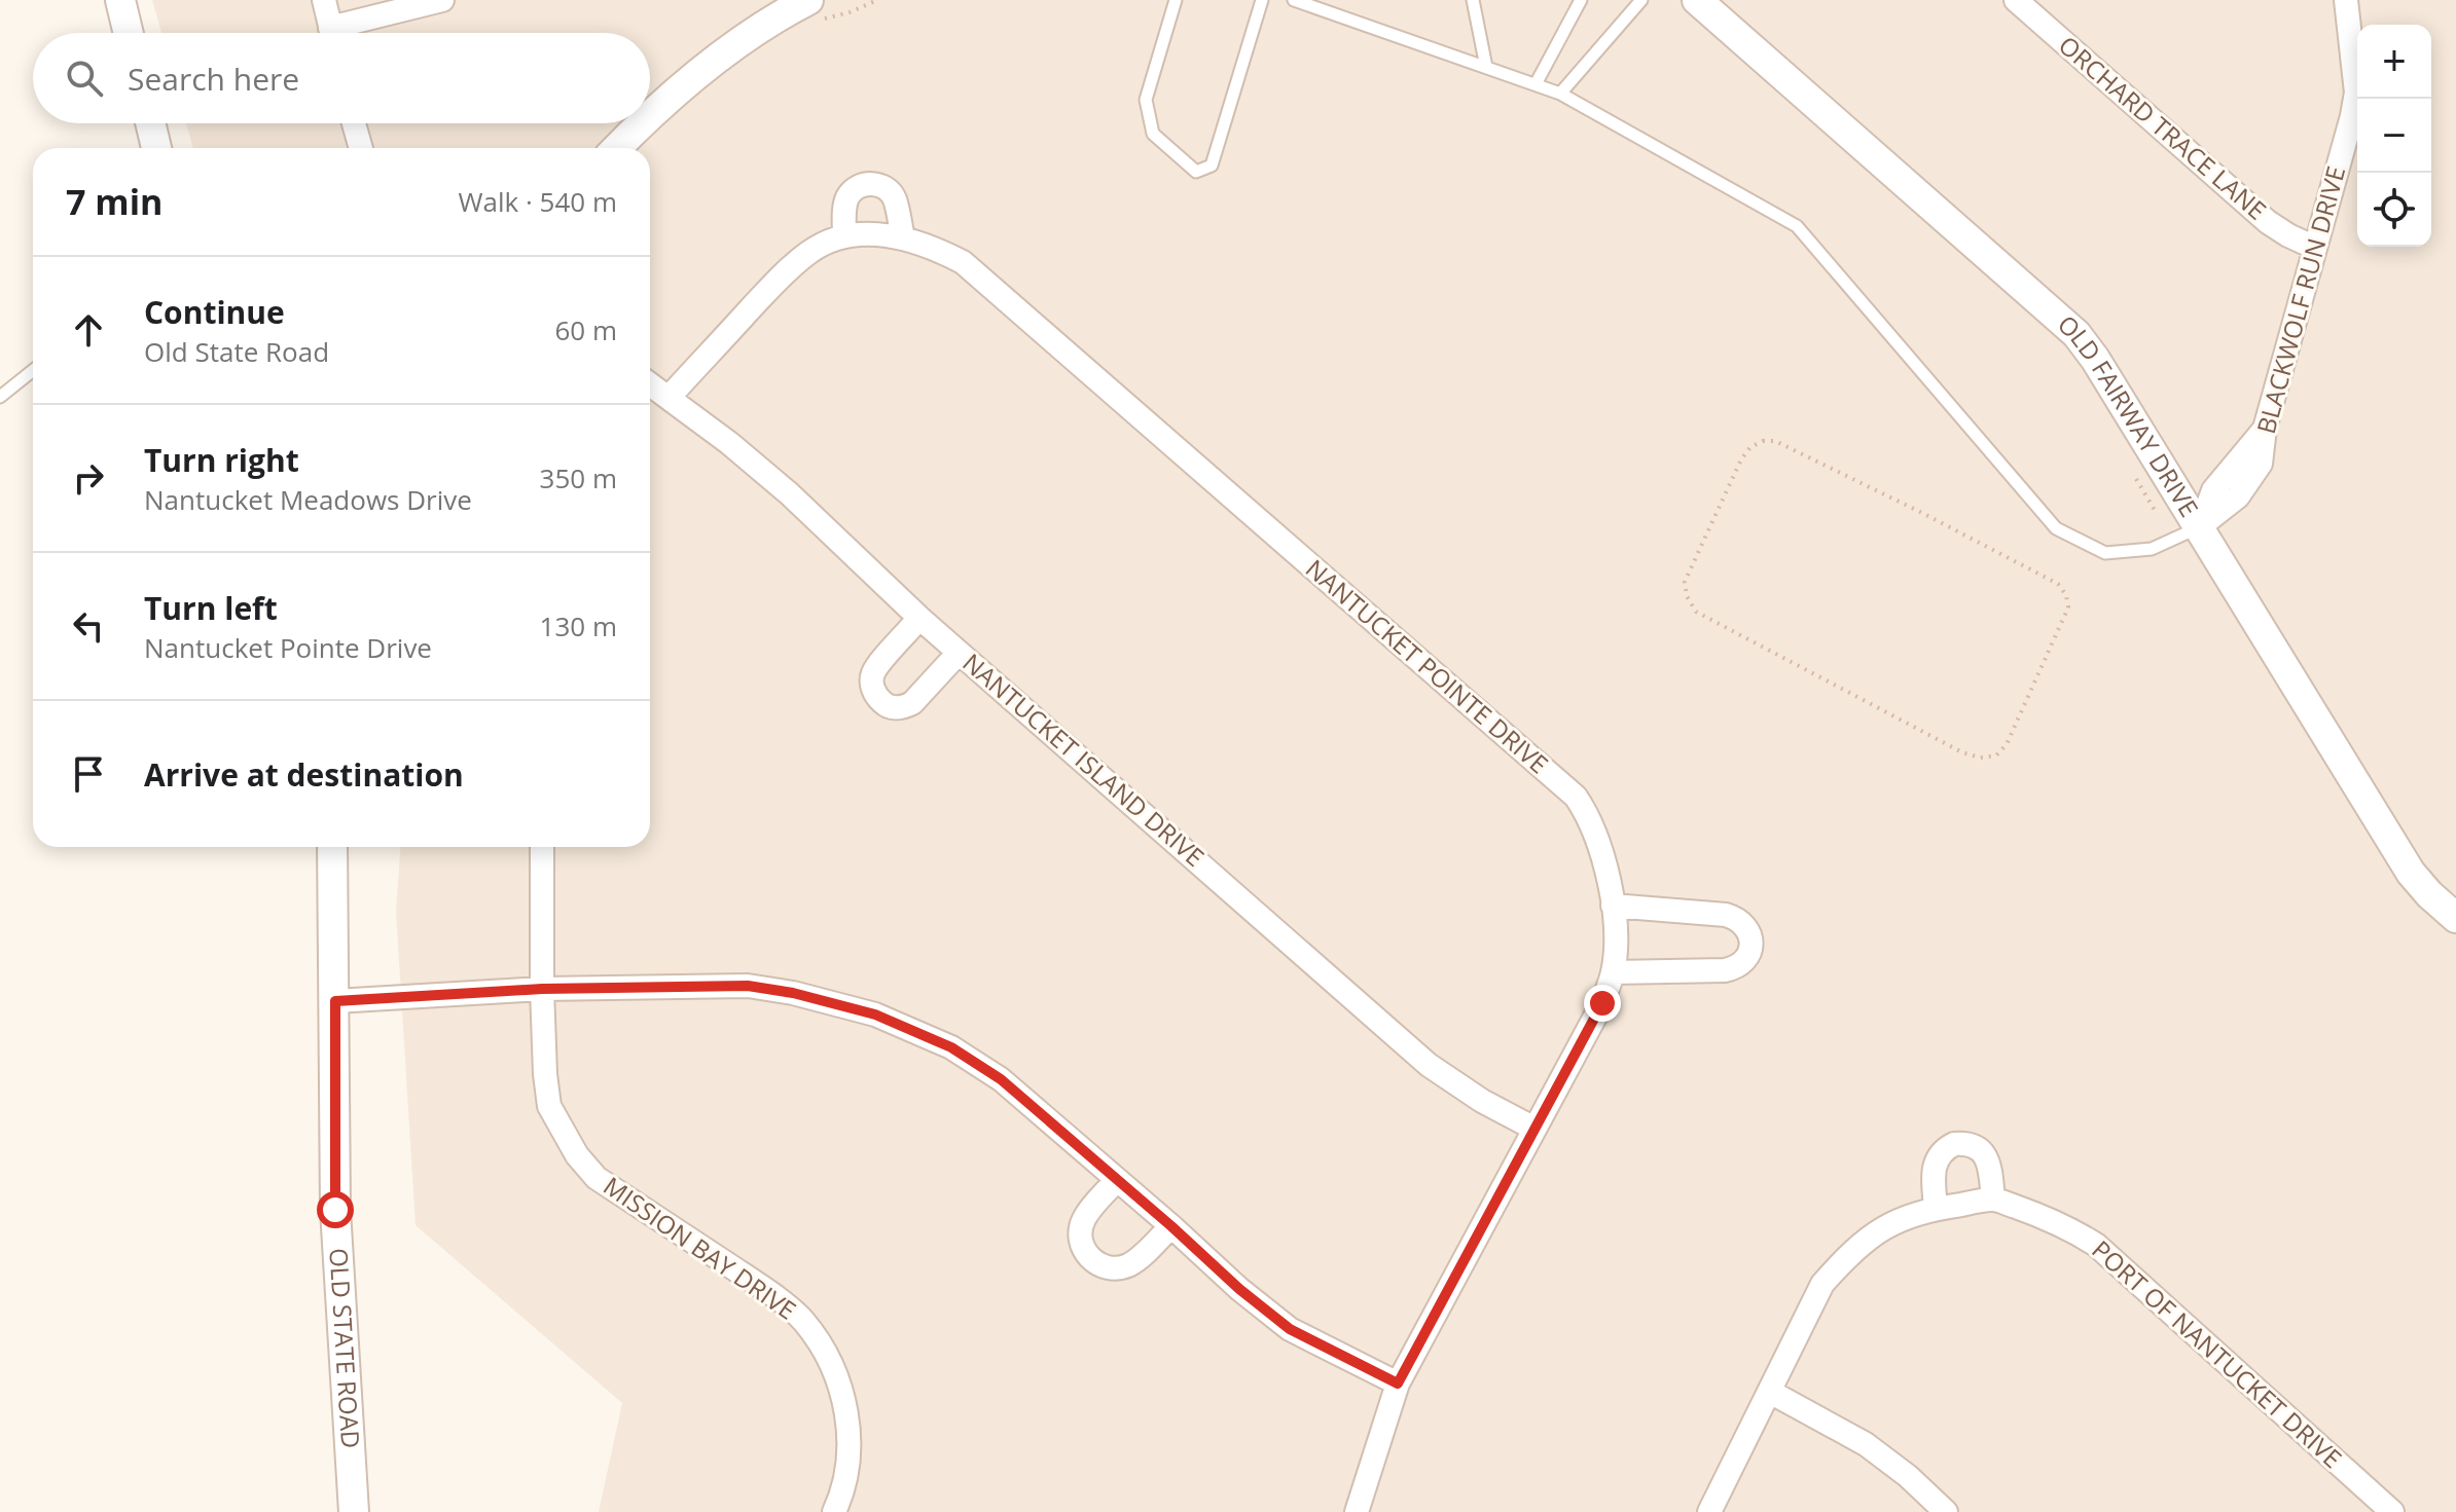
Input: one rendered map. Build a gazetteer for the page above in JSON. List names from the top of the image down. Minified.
{"streets":{"street":["ORCHARD TRACE LANE","BLACKWOLF RUN DRIVE","OLD FAIRWAY DRIVE","NANTUCKET POINTE DRIVE","NANTUCKET ISLAND DRIVE","MISSION BAY DRIVE","OLD STATE ROAD","PORT OF NANTUCKET DRIVE"]},"crossings":[["ORCHARD TRACE LANE","BLACKWOLF RUN DRIVE"],["BLACKWOLF RUN DRIVE","OLD FAIRWAY DRIVE"],["NANTUCKET POINTE DRIVE","NANTUCKET ISLAND DRIVE"]],"page":{"map_buttons":["+","−"],"search":"Search here","heading":["7 min","Walk · 540 m"],"list":[["Continue","Old State Road","60 m"],["Turn right","Nantucket Meadows Drive","350 m"],["Turn left","Nantucket Pointe Drive","130 m"],"Arrive at destination"]}}
